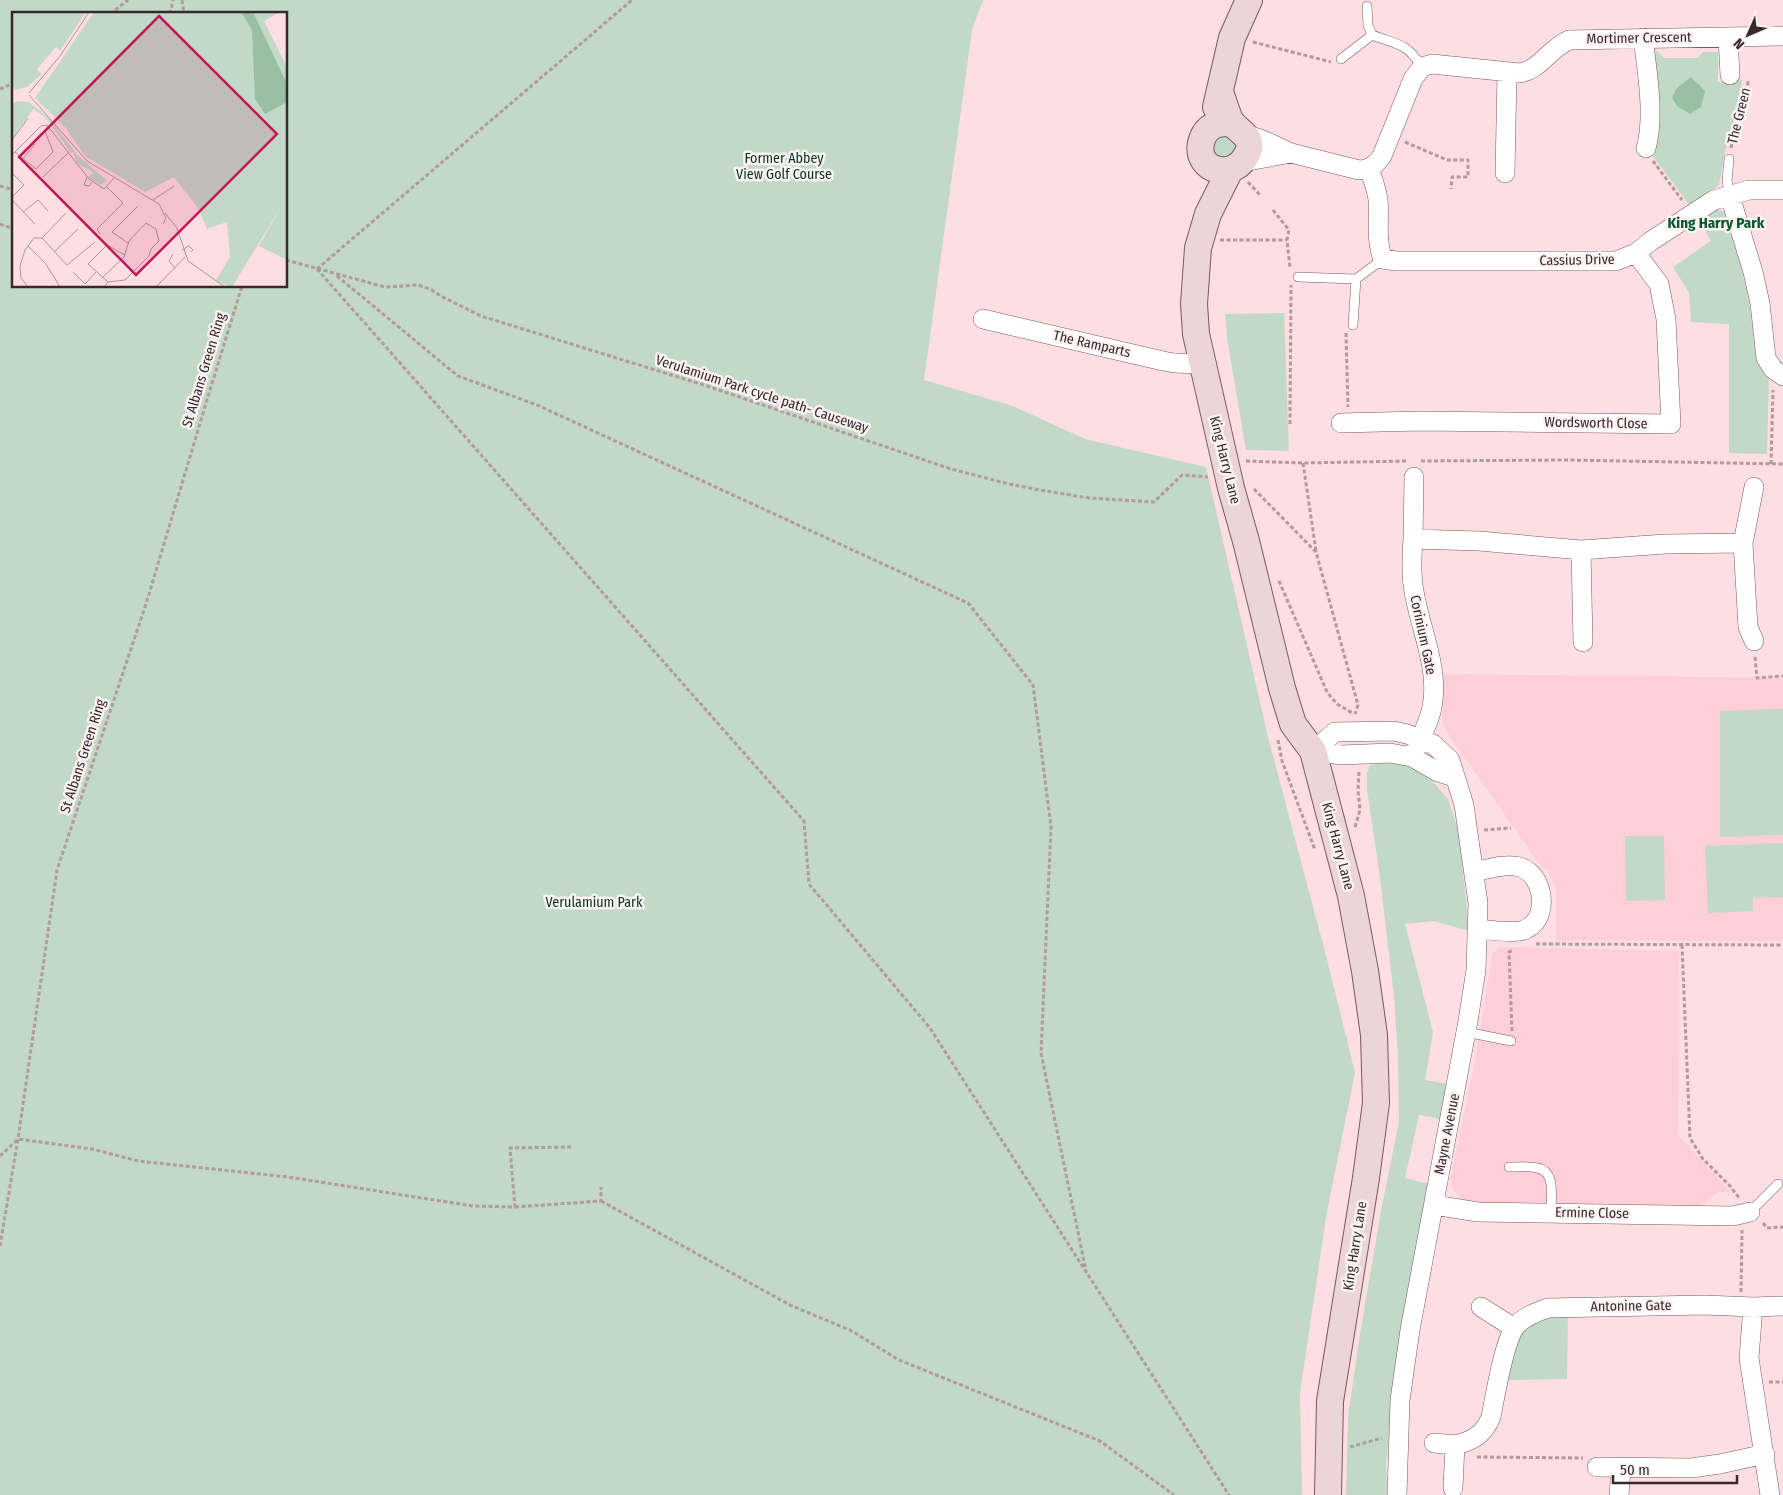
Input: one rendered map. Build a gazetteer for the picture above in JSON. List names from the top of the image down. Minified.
{"streets":{"street":["Mortimer Crescent","The Green","Cassius Drive","The Ramparts","Wordsworth Close","King Harry Lane","Corinium Gate","Mayne Avenue","Ermine Close","Antonine Gate"],"path":["St Albans Green Ring","Verulamium Park cycle path- Causeway"]},"crossings":[["Mortimer Crescent","The Green"],["The Green","Cassius Drive"],["Cassius Drive","Wordsworth Close"],["The Ramparts","King Harry Lane"],["Verulamium Park cycle path- Causeway","King Harry Lane"],["King Harry Lane","Mayne Avenue"],["Corinium Gate","Mayne Avenue"],["Mayne Avenue","Ermine Close"]],"districts":["King Harry Park"],"parks":["Former Abbey View Golf Course","Verulamium Park"],"scale_bar":"50 m","north":"bottom left"}
